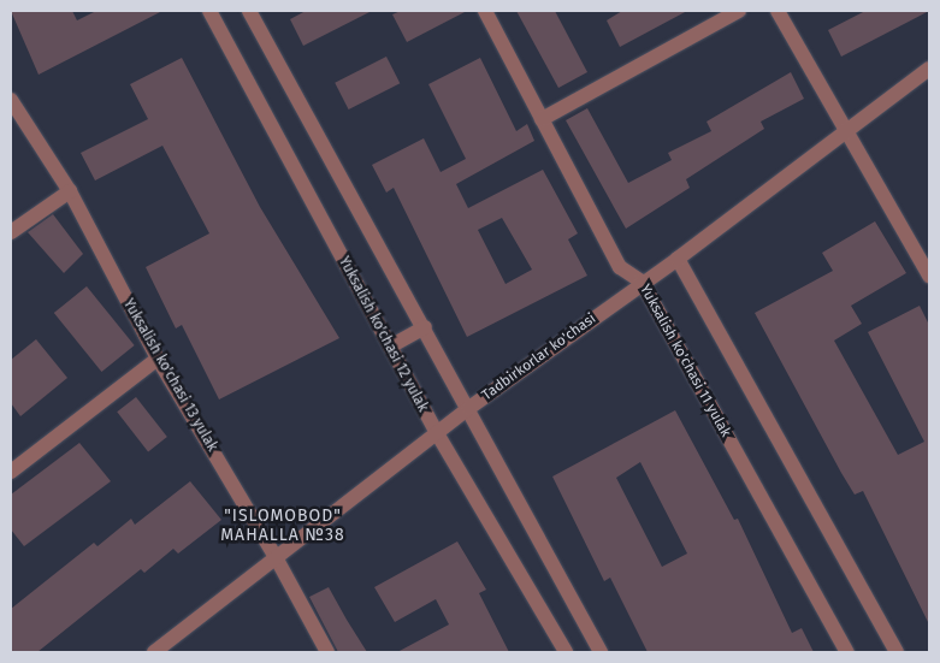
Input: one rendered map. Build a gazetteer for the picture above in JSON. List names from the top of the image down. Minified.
{"streets":{"street":["Yuksalish ko'chasi 12 yulak","Tadbirkorlar ko'chasi","Yuksalish ko'chasi 11 yulak","Yuksalish ko'chasi 13 yulak"]},"crossings":[["Yuksalish ko'chasi 12 yulak","Tadbirkorlar ko'chasi"],["Tadbirkorlar ko'chasi","Yuksalish ko'chasi 11 yulak"],["Tadbirkorlar ko'chasi","Yuksalish ko'chasi 13 yulak"]],"districts":["\"ISLOMOBOD\" MAHALLA №38"]}
